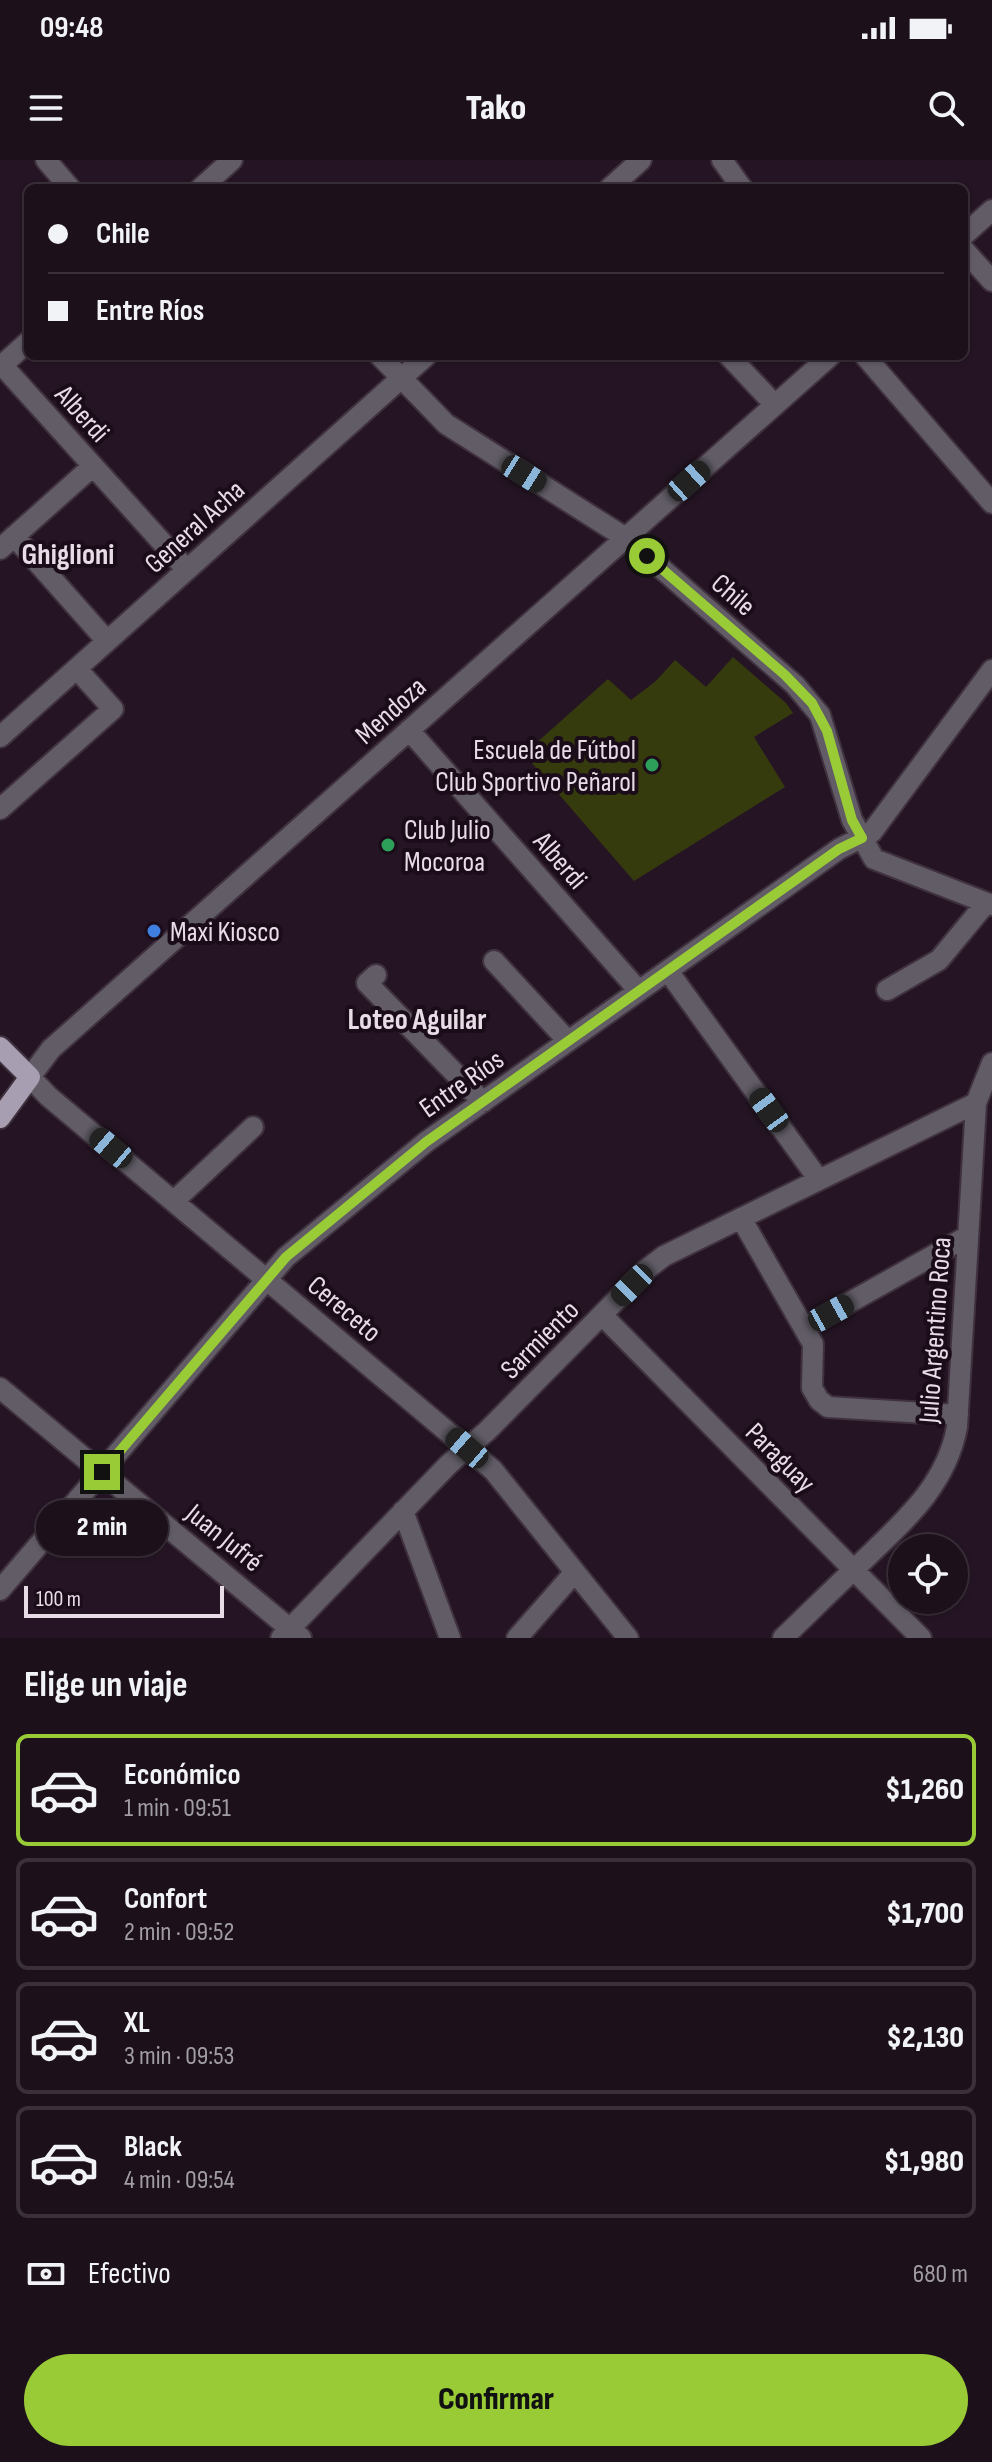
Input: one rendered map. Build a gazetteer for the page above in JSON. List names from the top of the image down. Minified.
{"streets":{"main road":["Mendoza","Cereceto"],"street":["Alberdi","General Acha","Chile","Entre Ríos","Julio Argentino Roca","Sarmiento","Paraguay","Juan Jufré"]},"crossings":[["Alberdi","General Acha"],["Alberdi","Mendoza"],["Alberdi","Entre Ríos"],["General Acha","Chile"],["Chile","Mendoza"],["Chile","Entre Ríos"],["Mendoza","Cereceto"],["Entre Ríos","Cereceto"],["Entre Ríos","Juan Jufré"],["Cereceto","Sarmiento"],["Julio Argentino Roca","Sarmiento"],["Julio Argentino Roca","Paraguay"],["Sarmiento","Paraguay"],["Sarmiento","Juan Jufré"]],"districts":["Ghiglioni","Loteo Aguilar"],"places":["Escuela de Fútbol Club Sportivo Peñarol","Club Julio Mocoroa","Maxi Kiosco"],"scale_bar":"100 m","page":{"status":"09:48","header":"Tako","banner":["Chile","Entre Ríos"],"bubble":"2 min","scale":"100 m","heading":"Elige un viaje","list":[{"name":"Económico","note":"1 min · 09:51","value":"$1,260"},{"name":"Confort","note":"2 min · 09:52","value":"$1,700"},{"name":"XL","note":"3 min · 09:53","value":"$2,130"},{"name":"Black","note":"4 min · 09:54","value":"$1,980"}],"pay":["Efectivo","680 m"],"buttons":"Confirmar"}}
